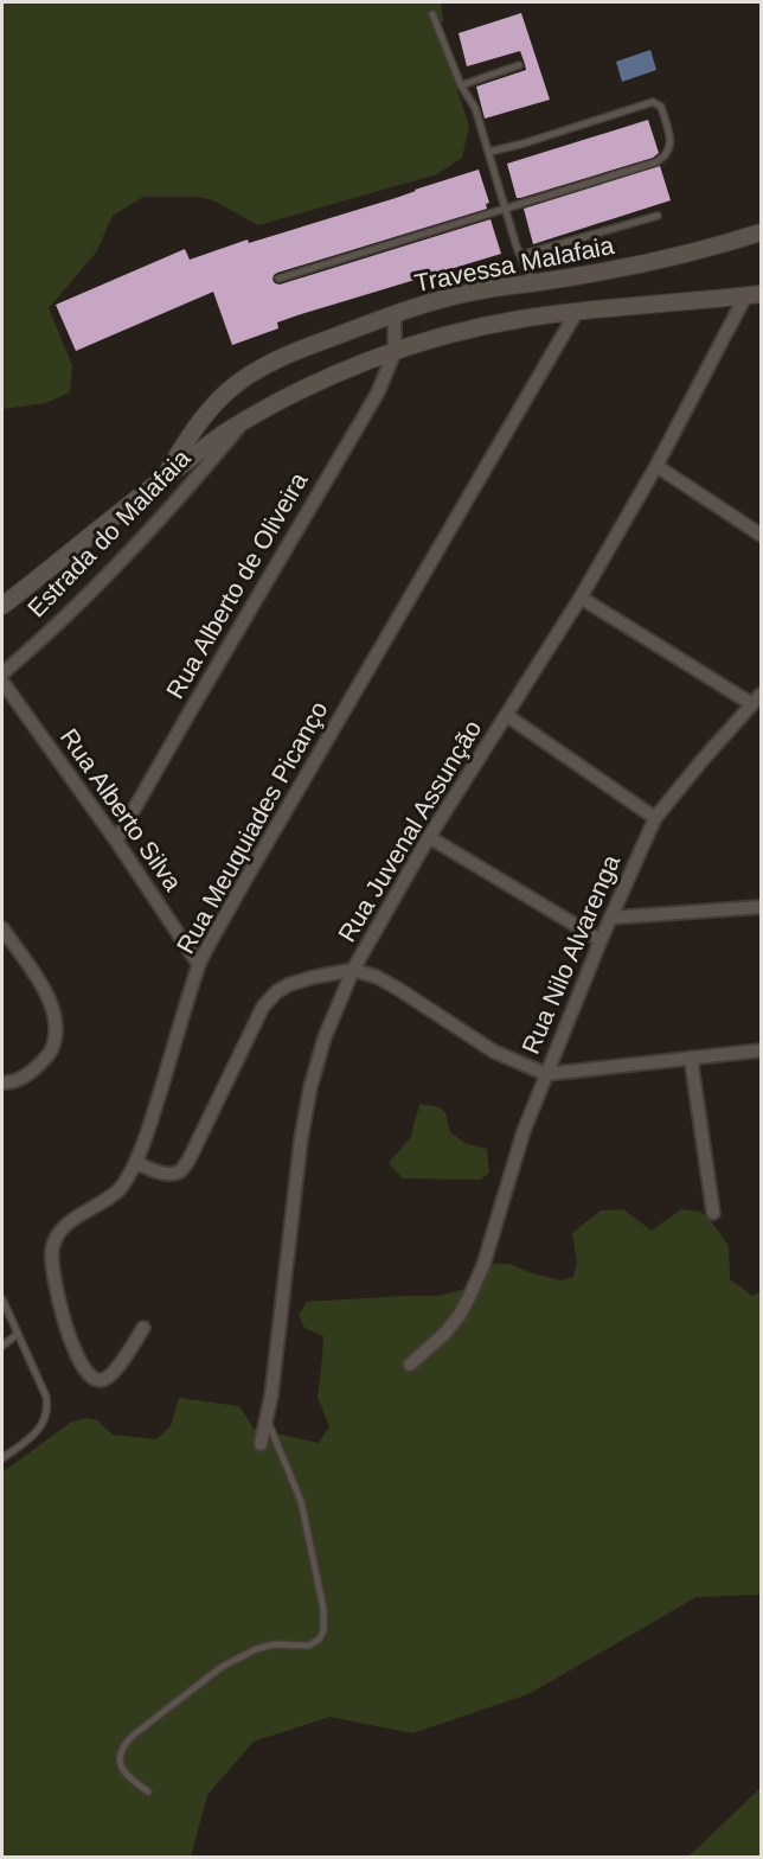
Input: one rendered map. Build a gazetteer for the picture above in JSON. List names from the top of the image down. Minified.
{"streets":{"main road":["Travessa Malafaia"],"street":["Estrada do Malafaia","Rua Alberto de Oliveira","Rua Alberto Silva","Rua Meuquiades Picanço","Rua Juvenal Assunção","Rua Nilo Alvarenga"]},"crossings":[["Rua Alberto de Oliveira","Rua Alberto Silva"],["Rua Alberto Silva","Rua Meuquiades Picanço"]]}
